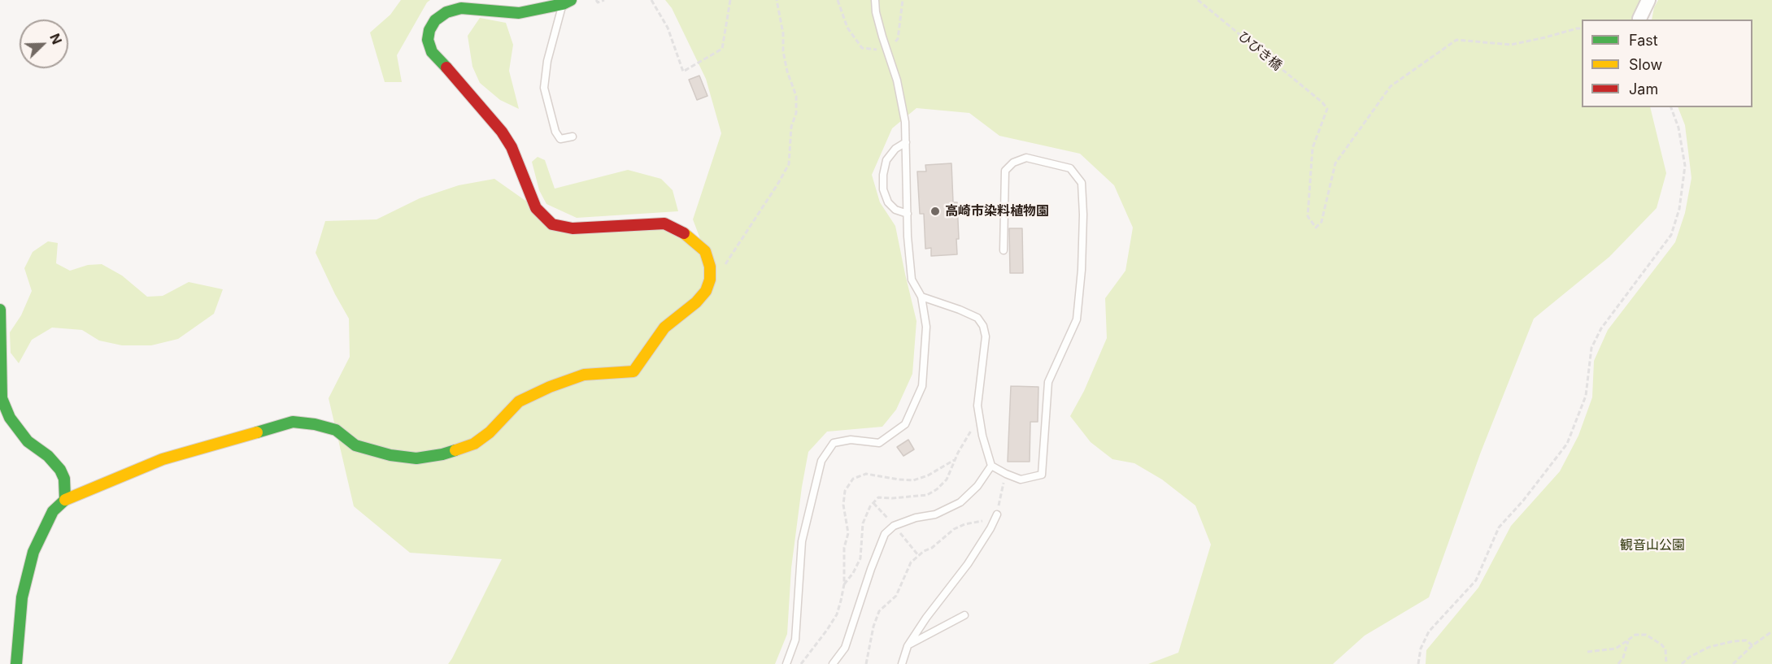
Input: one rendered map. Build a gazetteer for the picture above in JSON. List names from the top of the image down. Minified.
{"streets":{"path":["ひびき橋"]},"parks":["観音山公園"],"places":["高崎市染料植物園"],"legend":["Fast","Slow","Jam"],"north":"top right"}
